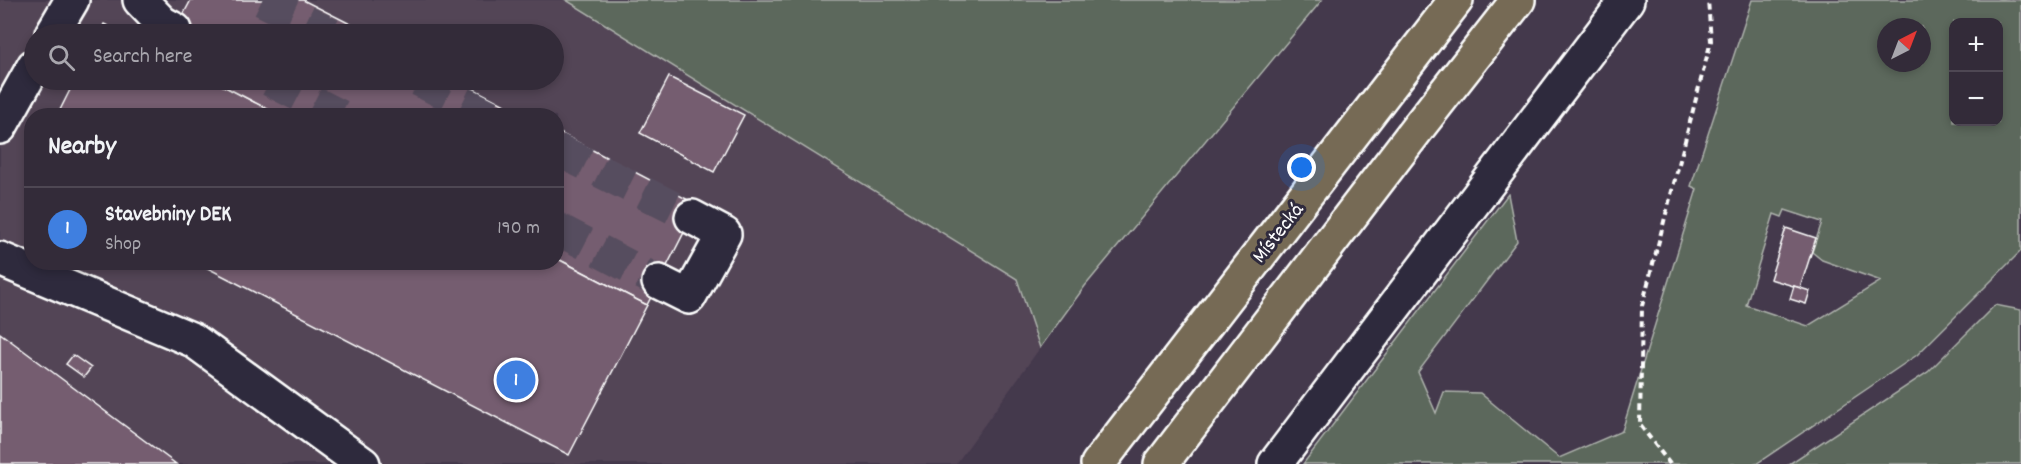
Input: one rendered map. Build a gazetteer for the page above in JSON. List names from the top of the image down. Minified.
{"streets":{"highway":["Místecká"]},"north":"top right","page":{"map_buttons":["+","−"],"search":"Search here","heading":"Nearby","list":[{"mark":"1","name":"Stavebniny DEK","note":"Shop","value":"190 m"}],"pins":"1"}}
